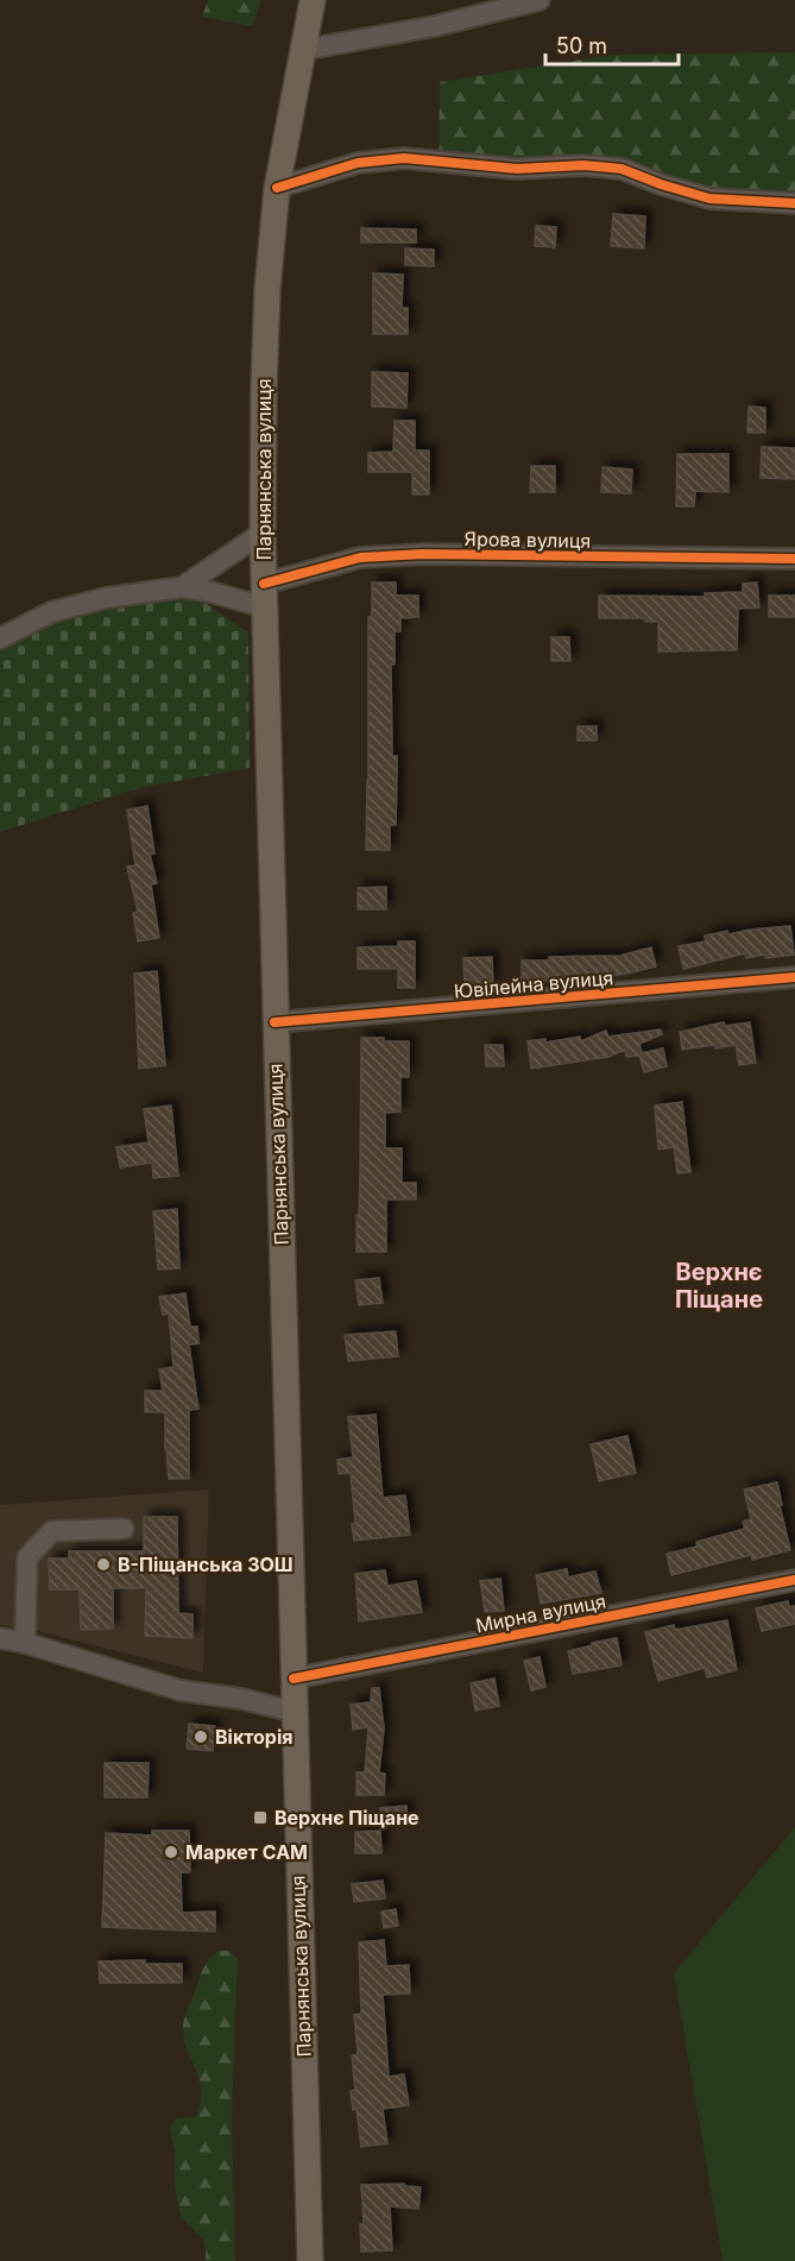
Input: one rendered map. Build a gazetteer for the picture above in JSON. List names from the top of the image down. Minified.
{"streets":{"main road":["Парнянська вулиця"],"street":["Ярова вулиця","Ювілейна вулиця","Мирна вулиця"]},"crossings":[["Парнянська вулиця","Ярова вулиця"],["Парнянська вулиця","Ювілейна вулиця"],["Парнянська вулиця","Мирна вулиця"]],"districts":["Верхнє Піщане"],"places":{"other":["В-Піщанська ЗОШ","Вікторія","Маркет САМ"],"transit":["Верхнє Піщане"]},"scale_bar":"50 m"}
